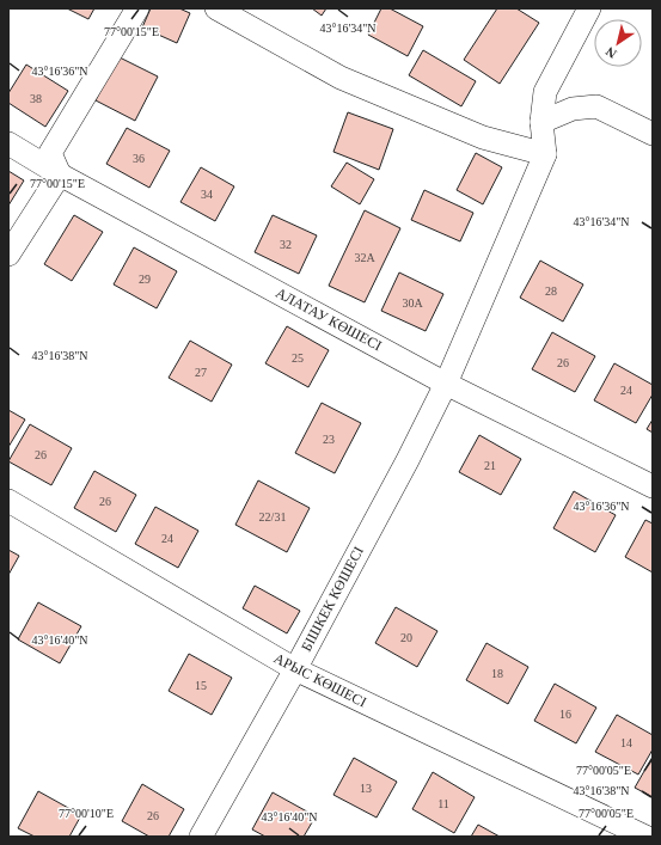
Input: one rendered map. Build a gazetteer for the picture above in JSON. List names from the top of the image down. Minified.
{"streets":{"street":["АЛАТАУ КӨШЕСІ","БІШКЕК КӨШЕСІ","АРЫС КӨШЕСІ"]},"crossings":[["АЛАТАУ КӨШЕСІ","БІШКЕК КӨШЕСІ"],["БІШКЕК КӨШЕСІ","АРЫС КӨШЕСІ"]],"house_numbers":["38","36","34","32","32А","29","28","30А","25","26","27","24","23","26","21","26","22/31","24","20","18","15","16","14","13","11","26"],"north":"bottom left","coordinates":["43°16'34\"N","77°00'15\"E","43°16'36\"N","43°16'38\"N","43°16'40\"N","77°00'05\"E","77°00'10\"E"]}
